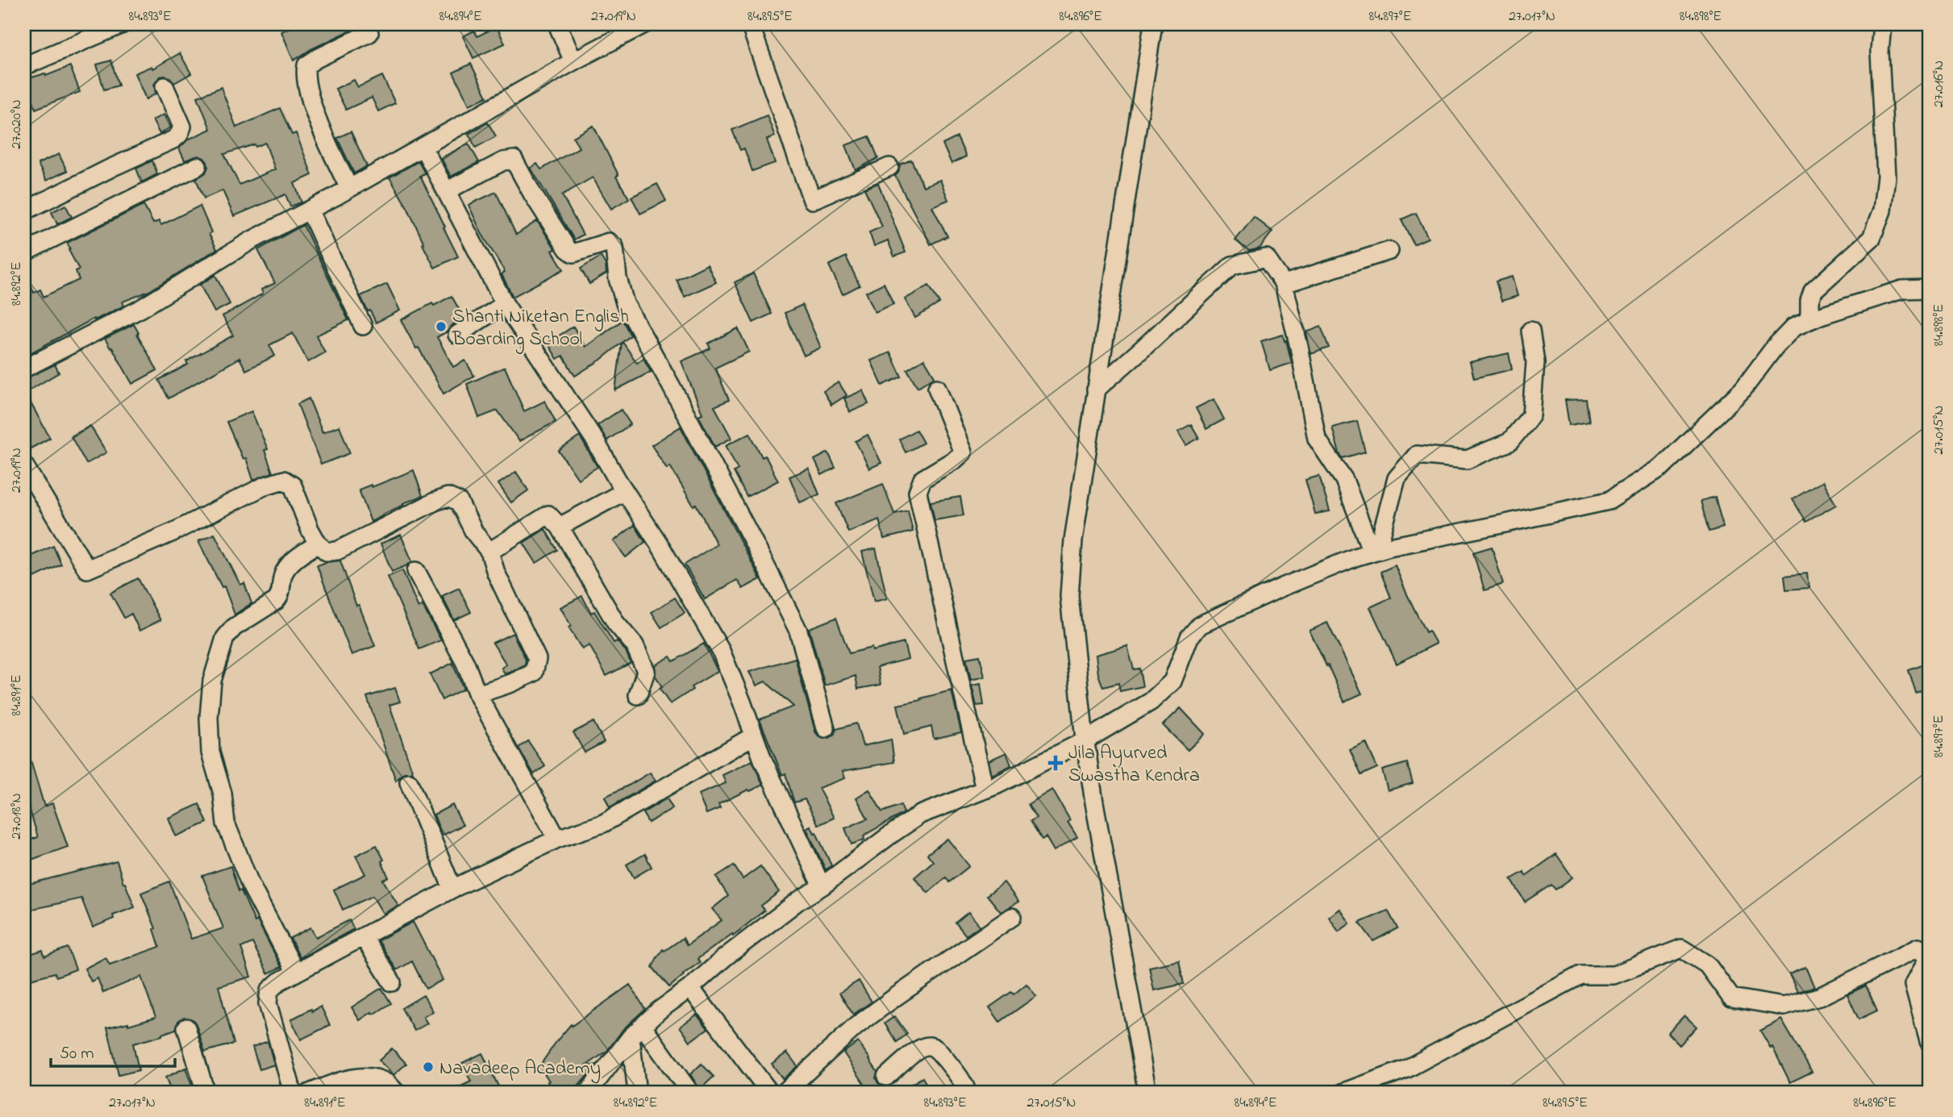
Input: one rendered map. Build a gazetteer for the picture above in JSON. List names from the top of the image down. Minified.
{"places":{"other":["Shanti Niketan English Boarding School","Navadeep Academy"],"health":["Jila Ayurved Swastha Kendra"]},"scale_bar":"50 m","coordinates":["84.893°E","84.894°E","27.019°N","84.895°E","84.896°E","84.897°E","27.017°N","84.898°E","27.016°N","27.020°N","84.892°E","27.015°N","84.891°E","27.018°N"]}
